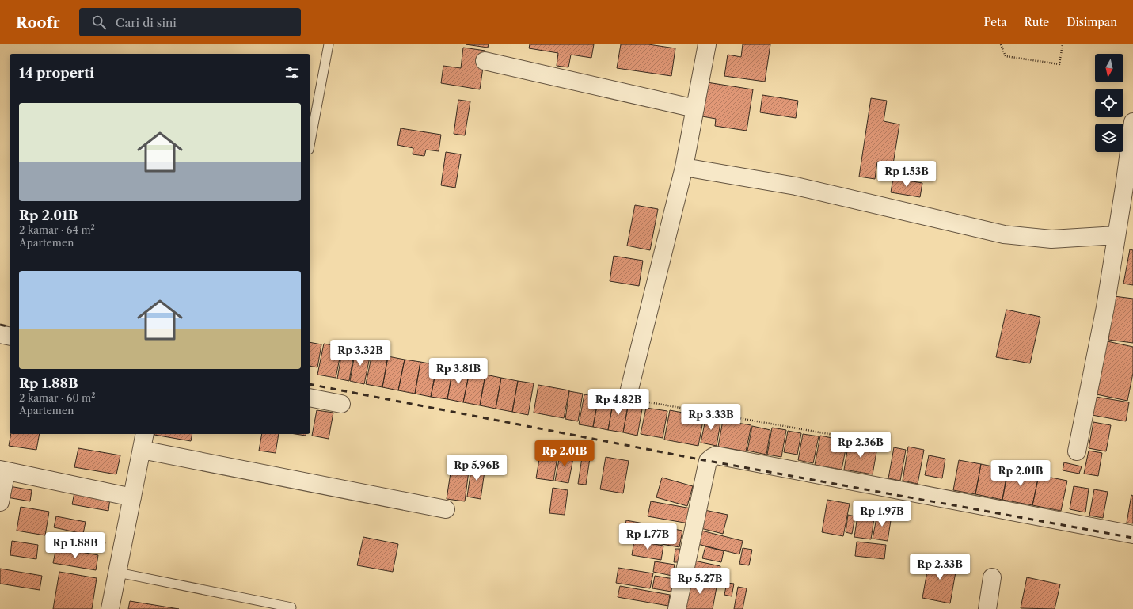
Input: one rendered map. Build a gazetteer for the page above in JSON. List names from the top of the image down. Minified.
{"north":"bottom","page":{"header":"Roofr","search":"Cari di sini","nav":["Peta","Rute","Disimpan"],"heading":"14 properti","list":[{"name":"Rp 2.01B","note":"2 kamar · 64 m² · Apartemen"},{"name":"Rp 1.88B","note":"2 kamar · 60 m² · Apartemen"}],"price":["Rp 1.53B","Rp 3.32B","Rp 3.81B","Rp 4.82B","Rp 3.33B","Rp 2.36B","Rp 2.01B","Rp 5.96B","Rp 2.01B","Rp 1.97B","Rp 1.77B","Rp 1.88B","Rp 2.33B","Rp 5.27B"]}}
